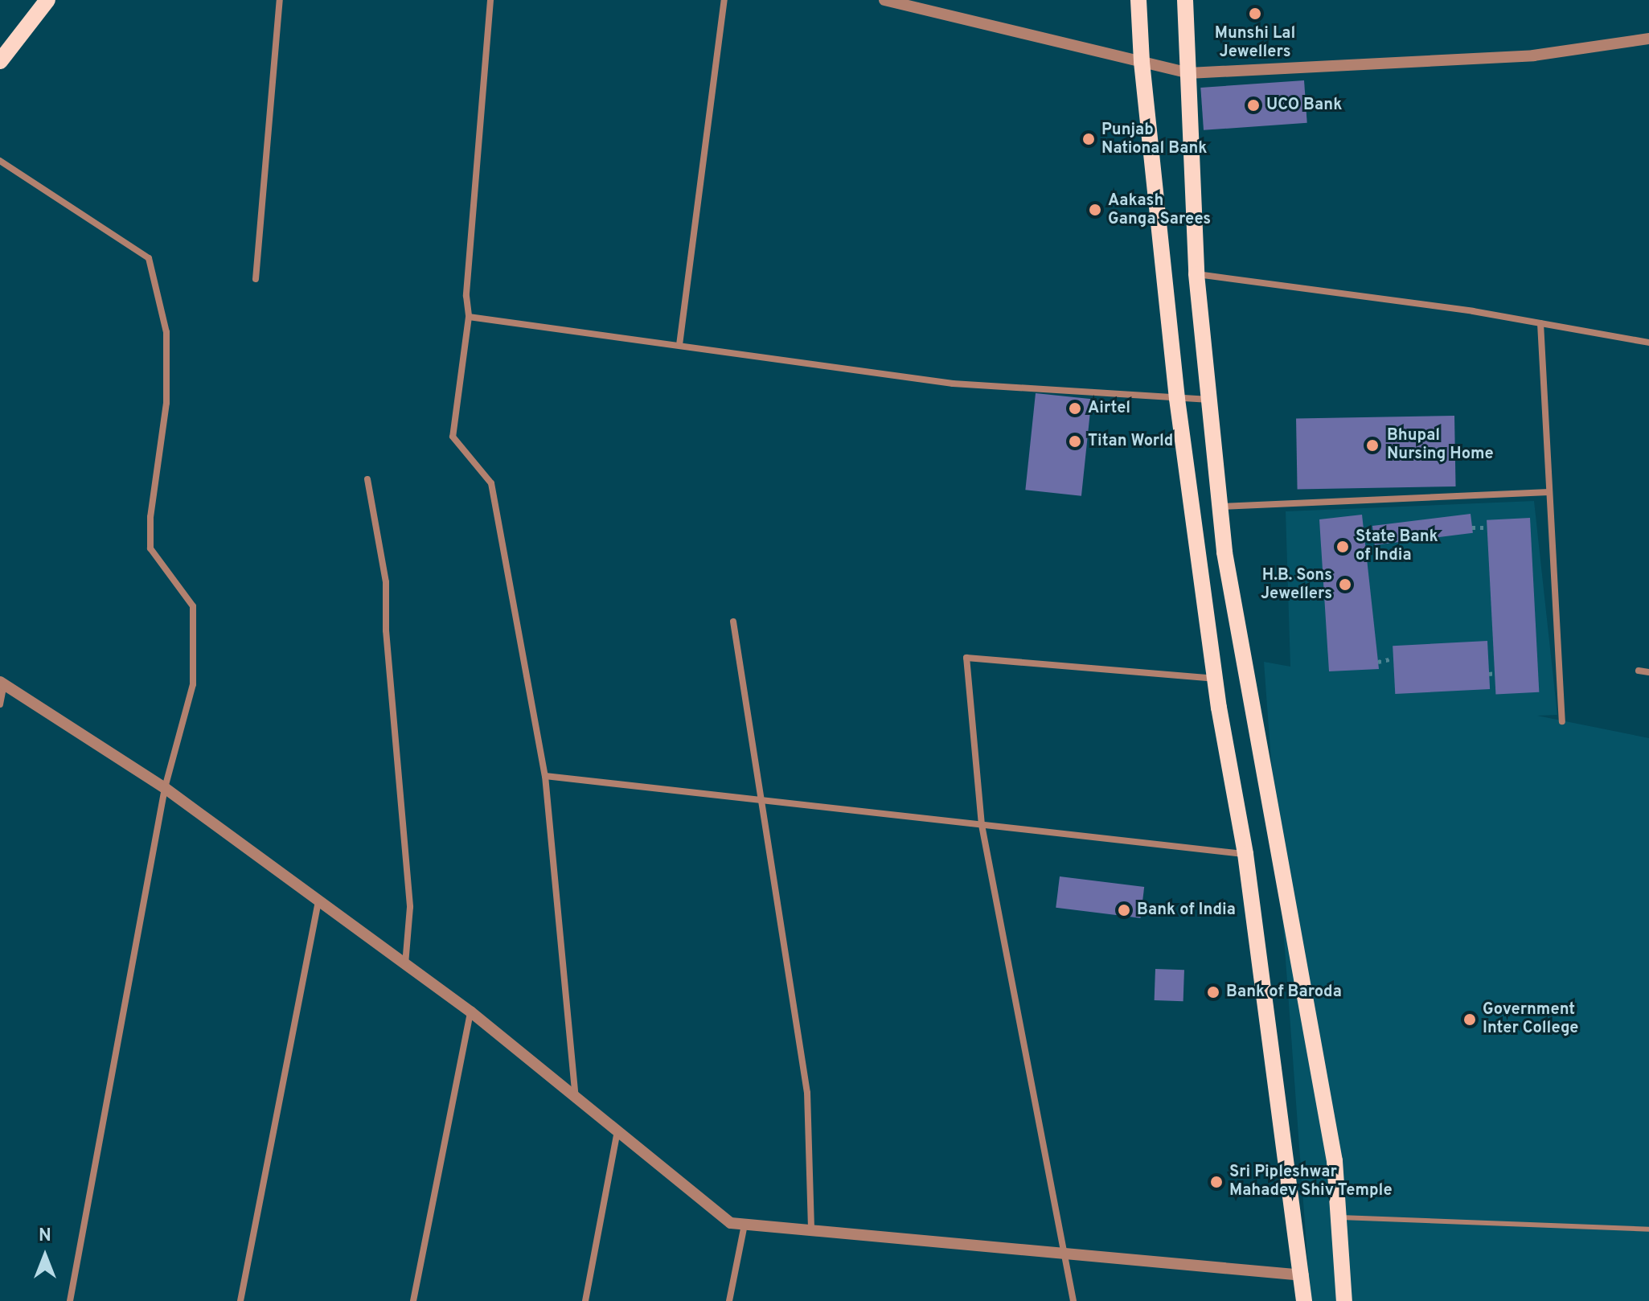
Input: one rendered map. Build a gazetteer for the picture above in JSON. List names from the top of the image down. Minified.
{"places":["Munshi Lal Jewellers","UCO Bank","Punjab National Bank","Aakash Ganga Sarees","Airtel","Titan World","Bhupal Nursing Home","State Bank of India","H.B. Sons Jewellers","Bank of India","Bank of Baroda","Government Inter College","Sri Pipleshwar Mahadev Shiv Temple"],"north":"top"}
